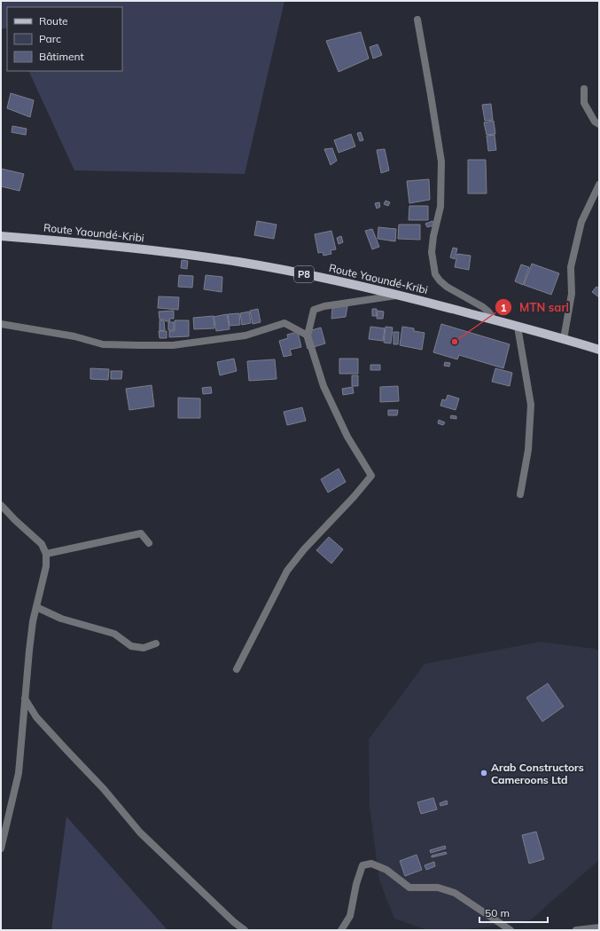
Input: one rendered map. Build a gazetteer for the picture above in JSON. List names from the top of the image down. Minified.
{"streets":{"main road":["Route Yaoundé-Kribi","P8"]},"places":["MTN sarl","Arab Constructors Cameroons Ltd"],"legend":["Route","Parc","Bâtiment"],"scale_bar":"50 m"}
